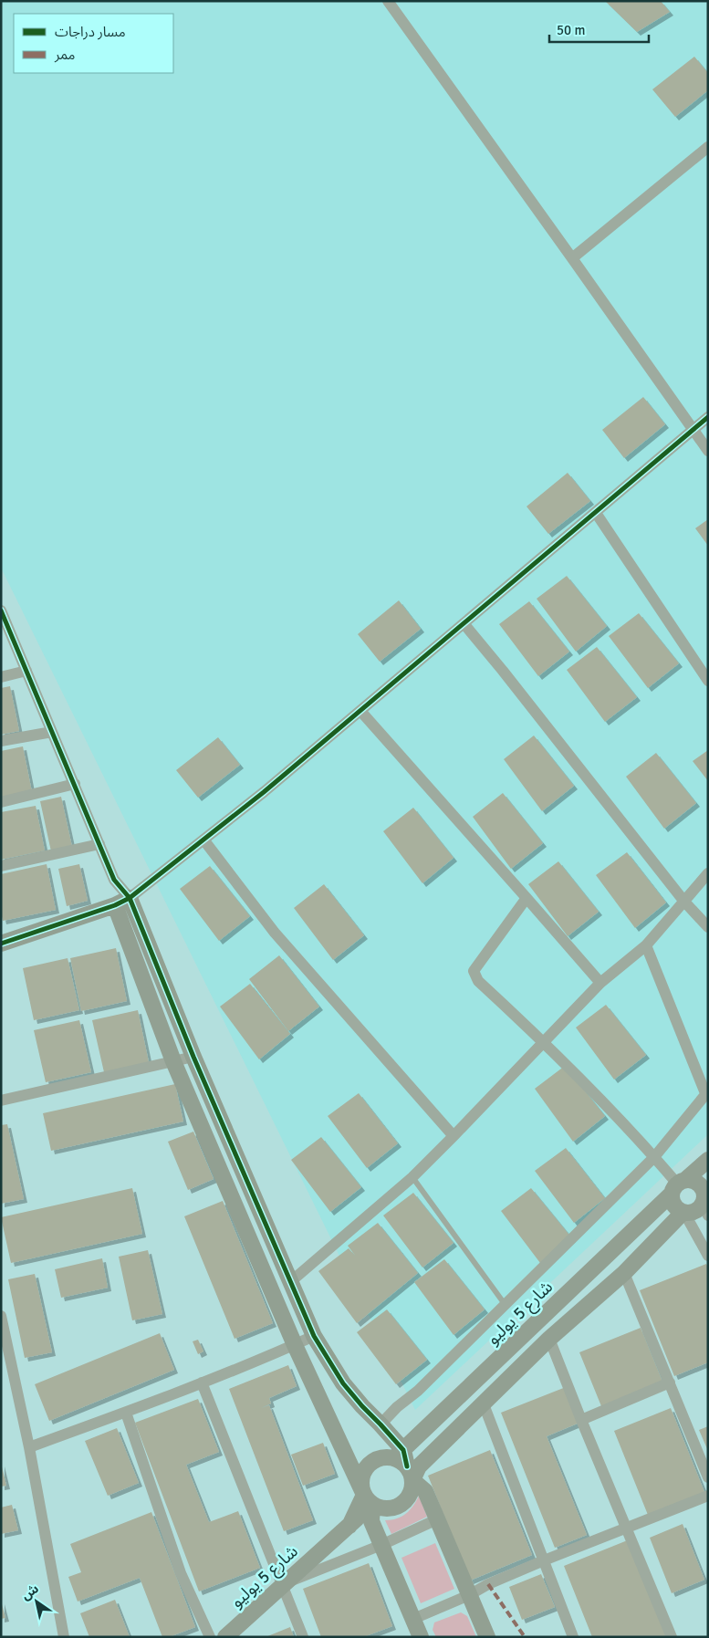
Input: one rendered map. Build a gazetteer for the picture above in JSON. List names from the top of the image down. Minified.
{"streets":{"street":["شارع 5 يوليو"]},"legend":["مسار دراجات","ممر"],"scale_bar":"50 m","north":"top left"}
